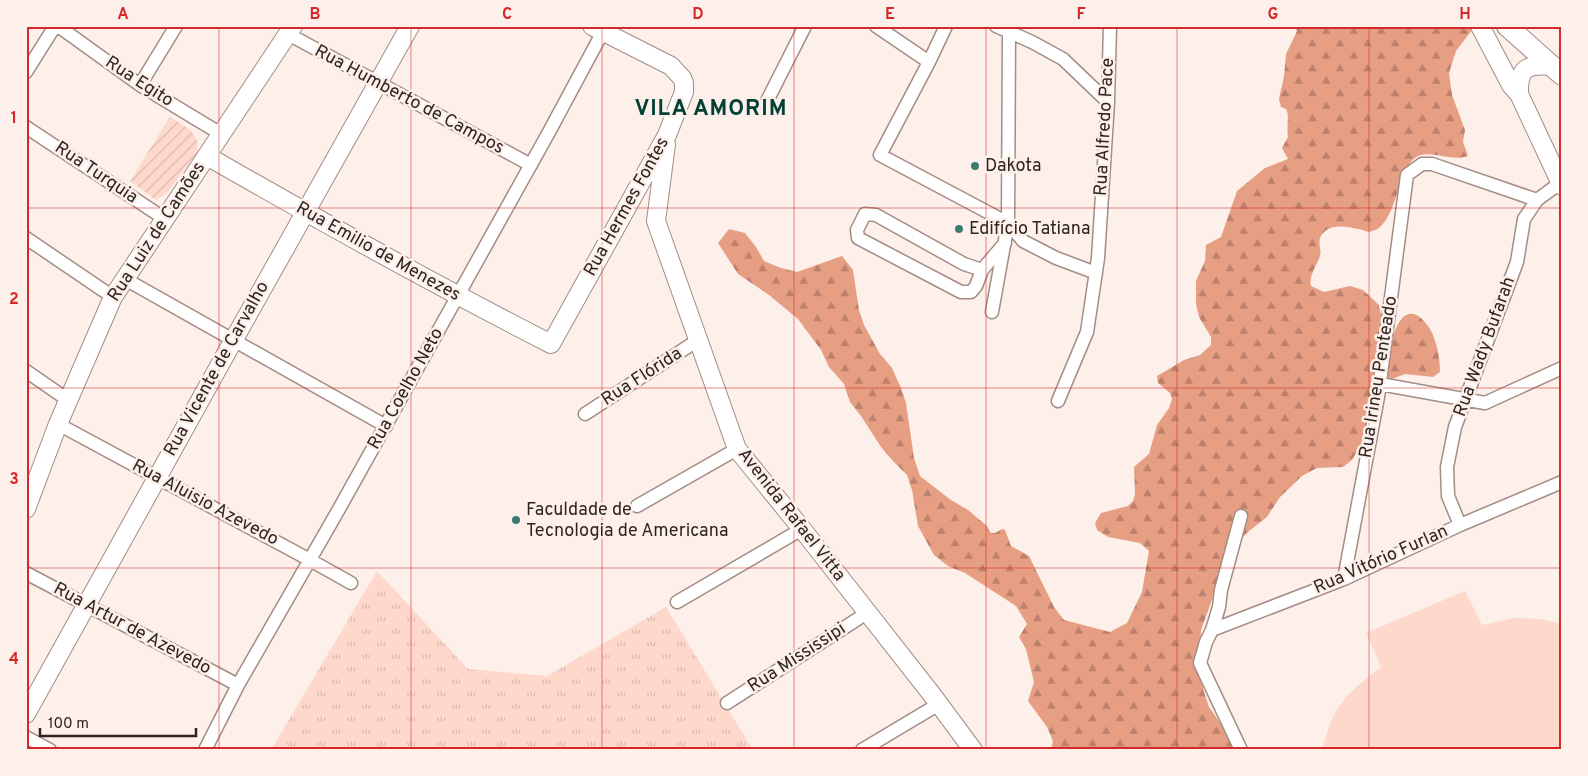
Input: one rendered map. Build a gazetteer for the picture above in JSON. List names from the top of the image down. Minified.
{"streets":{"main road":["Rua Hermes Fontes","Rua Luiz de Camões","Rua Emilio de Menezes","Rua Vicente de Carvalho","Avenida Rafael Vitta"],"street":["Rua Egito","Rua Humberto de Campos","Rua Alfredo Pace","Rua Turquia","Rua Wady Bufarah","Rua Flórida","Rua Irineu Penteado","Rua Coelho Neto","Rua Aluisio Azevedo","Rua Vitório Furlan","Rua Artur de Azevedo","Rua Mississipi"]},"crossings":[["Rua Egito","Rua Luiz de Camões"],["Rua Humberto de Campos","Rua Luiz de Camões"],["Rua Humberto de Campos","Rua Vicente de Carvalho"],["Rua Humberto de Campos","Rua Coelho Neto"],["Rua Turquia","Rua Luiz de Camões"],["Rua Hermes Fontes","Rua Emilio de Menezes"],["Rua Hermes Fontes","Rua Coelho Neto"],["Rua Hermes Fontes","Avenida Rafael Vitta"],["Rua Luiz de Camões","Rua Emilio de Menezes"],["Rua Luiz de Camões","Rua Aluisio Azevedo"],["Rua Emilio de Menezes","Rua Vicente de Carvalho"],["Rua Emilio de Menezes","Rua Coelho Neto"],["Rua Wady Bufarah","Rua Irineu Penteado"],["Rua Wady Bufarah","Rua Vitório Furlan"],["Rua Vicente de Carvalho","Rua Aluisio Azevedo"],["Rua Vicente de Carvalho","Rua Artur de Azevedo"],["Rua Flórida","Avenida Rafael Vitta"],["Rua Irineu Penteado","Rua Vitório Furlan"],["Rua Coelho Neto","Rua Aluisio Azevedo"],["Rua Coelho Neto","Rua Artur de Azevedo"],["Avenida Rafael Vitta","Rua Mississipi"]],"districts":["VILA AMORIM"],"places":["Dakota","Edifício Tatiana","Faculdade de Tecnologia de Americana"],"scale_bar":"100 m","grid":{"columns":["A","B","C","D","E","F","G","H"],"rows":["1","2","3","4"]}}
